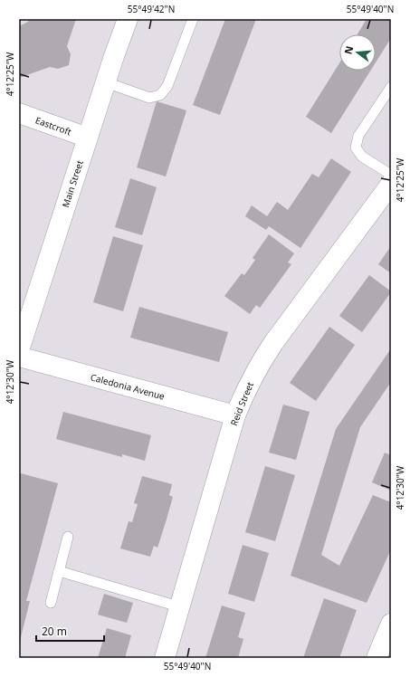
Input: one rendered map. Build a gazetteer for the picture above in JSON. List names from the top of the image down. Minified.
{"streets":{"street":["Eastcroft","Main Street","Caledonia Avenue","Reid Street"]},"crossings":[["Eastcroft","Main Street"],["Caledonia Avenue","Reid Street"]],"scale_bar":"20 m","north":"left","coordinates":["55°49'42\"N","55°49'40\"N","4°12'25\"W","4°12'30\"W"]}
